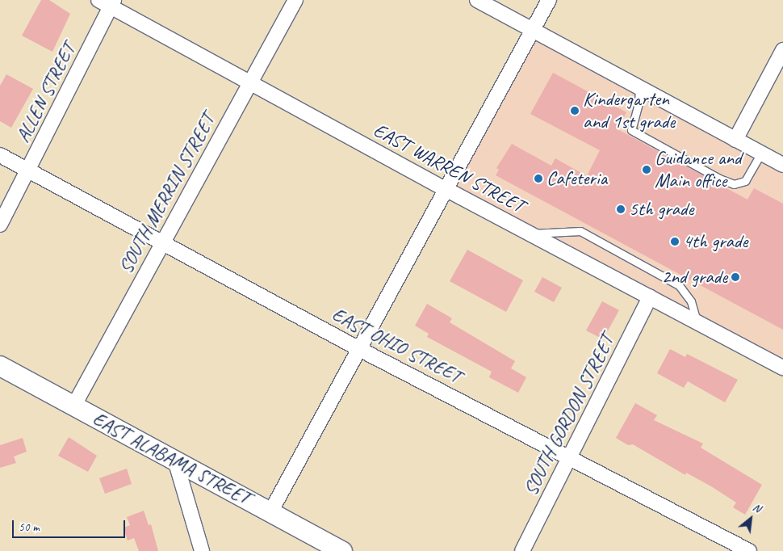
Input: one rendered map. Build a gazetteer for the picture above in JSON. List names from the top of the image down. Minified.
{"streets":{"street":["ALLEN STREET","EAST WARREN STREET","SOUTH MERRIN STREET","EAST OHIO STREET","SOUTH GORDON STREET","EAST ALABAMA STREET"]},"crossings":[["ALLEN STREET","EAST WARREN STREET"],["ALLEN STREET","EAST OHIO STREET"],["EAST WARREN STREET","SOUTH MERRIN STREET"],["EAST WARREN STREET","SOUTH GORDON STREET"],["SOUTH MERRIN STREET","EAST OHIO STREET"],["SOUTH MERRIN STREET","EAST ALABAMA STREET"],["EAST OHIO STREET","SOUTH GORDON STREET"]],"places":["Kindergarten and 1st grade","Guidance and Main office","Cafeteria","5th grade","4th grade","2nd grade"],"scale_bar":"50 m","north":"top right"}
